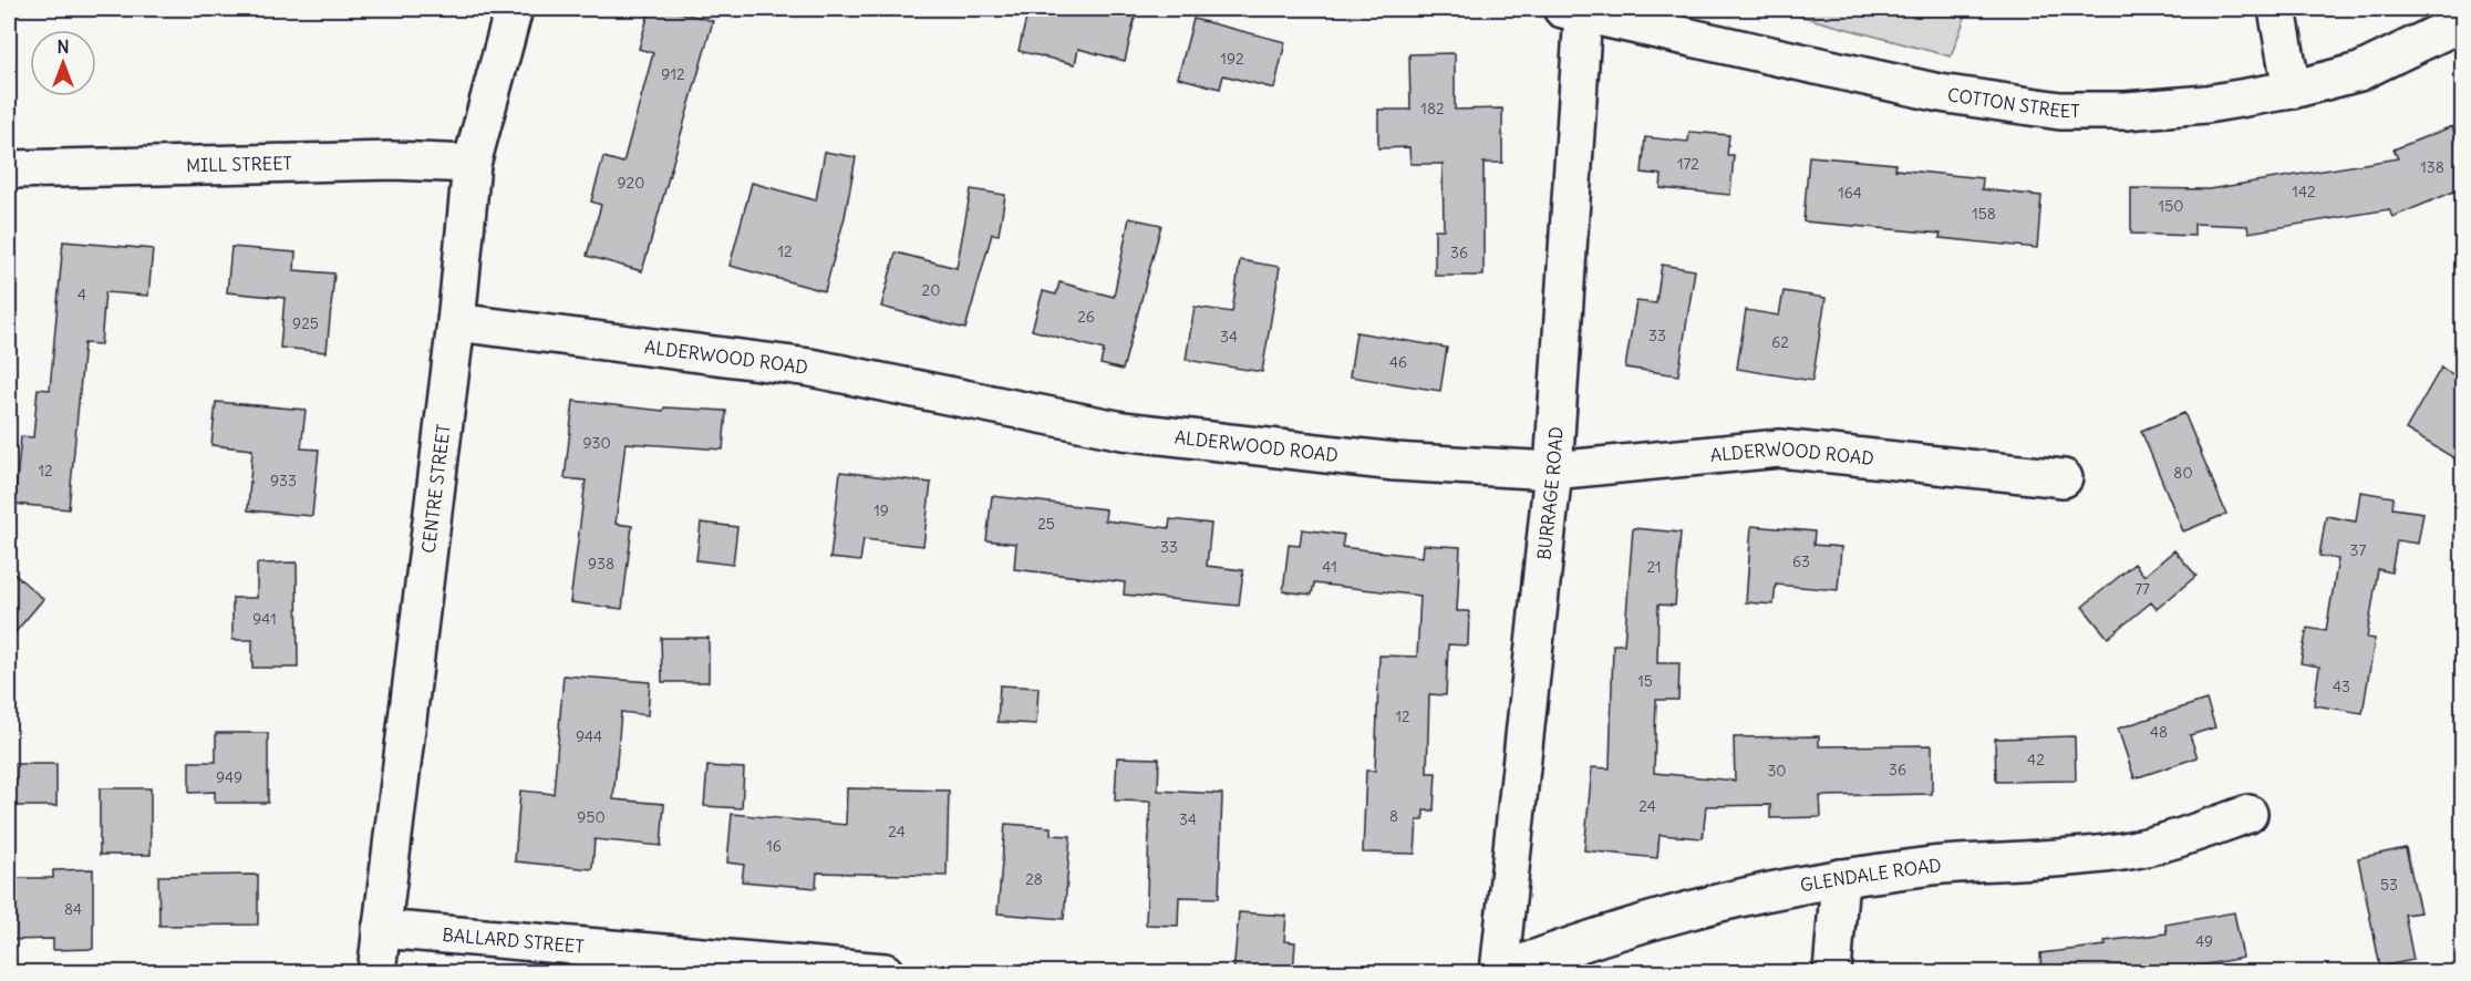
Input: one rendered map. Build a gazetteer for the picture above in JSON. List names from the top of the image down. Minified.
{"streets":{"street":["COTTON STREET","MILL STREET","ALDERWOOD ROAD","CENTRE STREET","BURRAGE ROAD","GLENDALE ROAD","BALLARD STREET"]},"crossings":[["COTTON STREET","BURRAGE ROAD"],["MILL STREET","CENTRE STREET"],["ALDERWOOD ROAD","CENTRE STREET"],["ALDERWOOD ROAD","BURRAGE ROAD"],["CENTRE STREET","BALLARD STREET"],["BURRAGE ROAD","GLENDALE ROAD"]],"house_numbers":["192","912","182","172","138","920","142","164","150","158","12","36","20","4","26","925","33","34","62","46","930","12","80","933","19","25","33","37","63","938","41","21","77","941","15","43","12","48","944","42","36","30","949","24","8","950","34","24","16","28","53","84","49"],"north":"top"}
